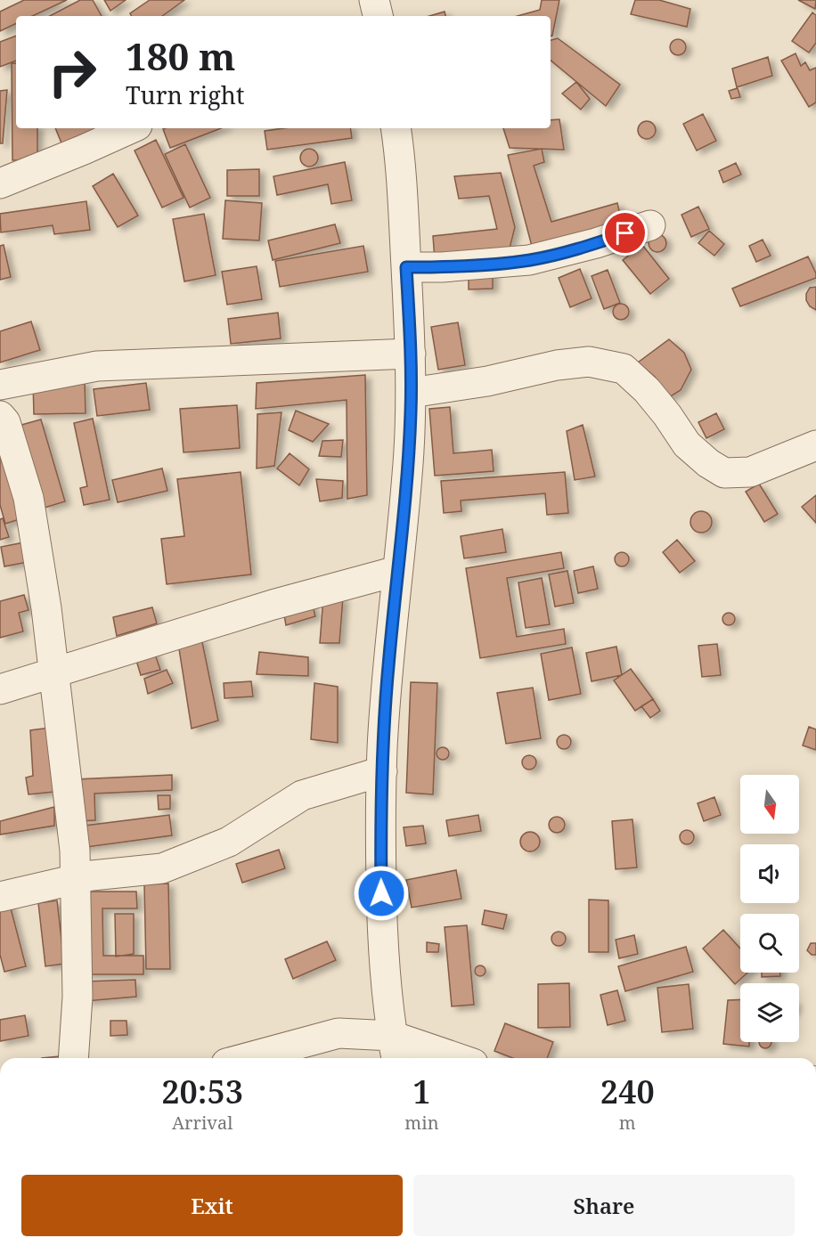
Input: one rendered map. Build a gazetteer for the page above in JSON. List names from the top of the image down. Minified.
{"north":"bottom","page":{"turn":["180 m","Turn right"],"eta":["20:53","Arrival","1","min","240","m"],"buttons":["Exit","Share"]}}
